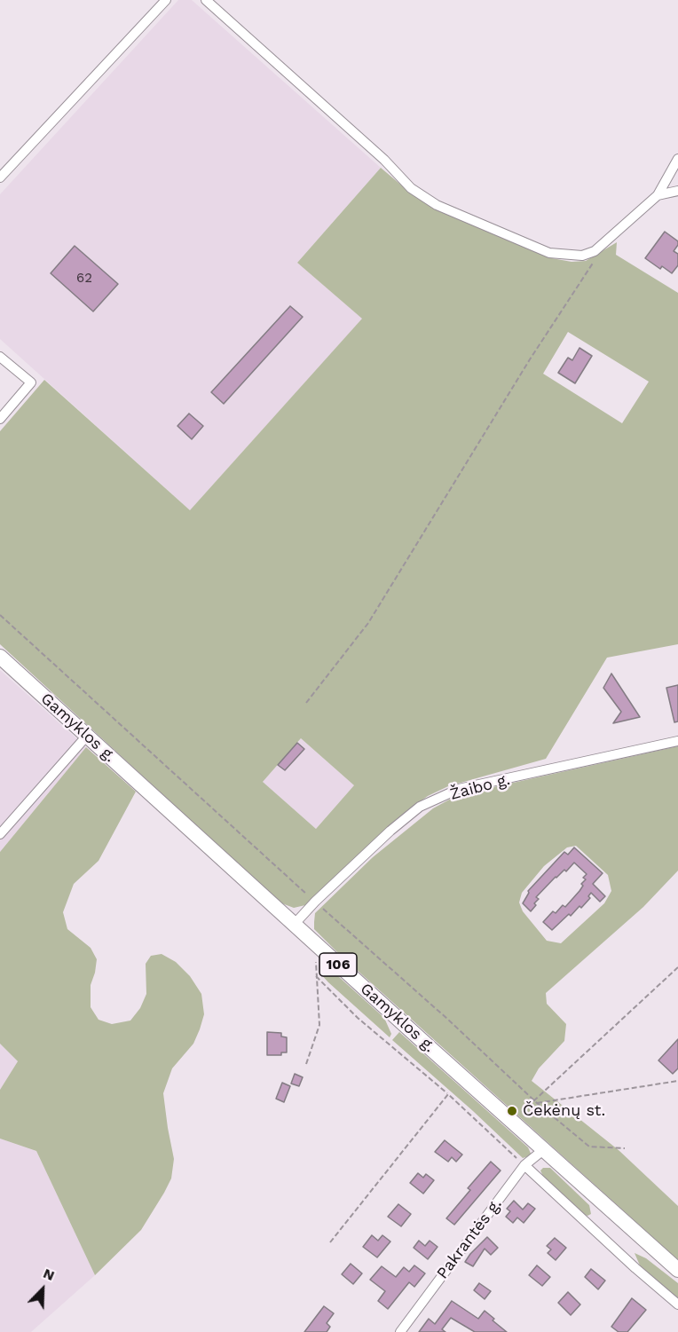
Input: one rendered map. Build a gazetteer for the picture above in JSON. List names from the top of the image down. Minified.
{"streets":{"main road":["Gamyklos g.","106"],"street":["Žaibo g.","Pakrantės g."]},"crossings":[["Gamyklos g.","Žaibo g."],["Gamyklos g.","Pakrantės g."]],"places":["Čekėnų st."],"house_numbers":["62"],"north":"top right"}
